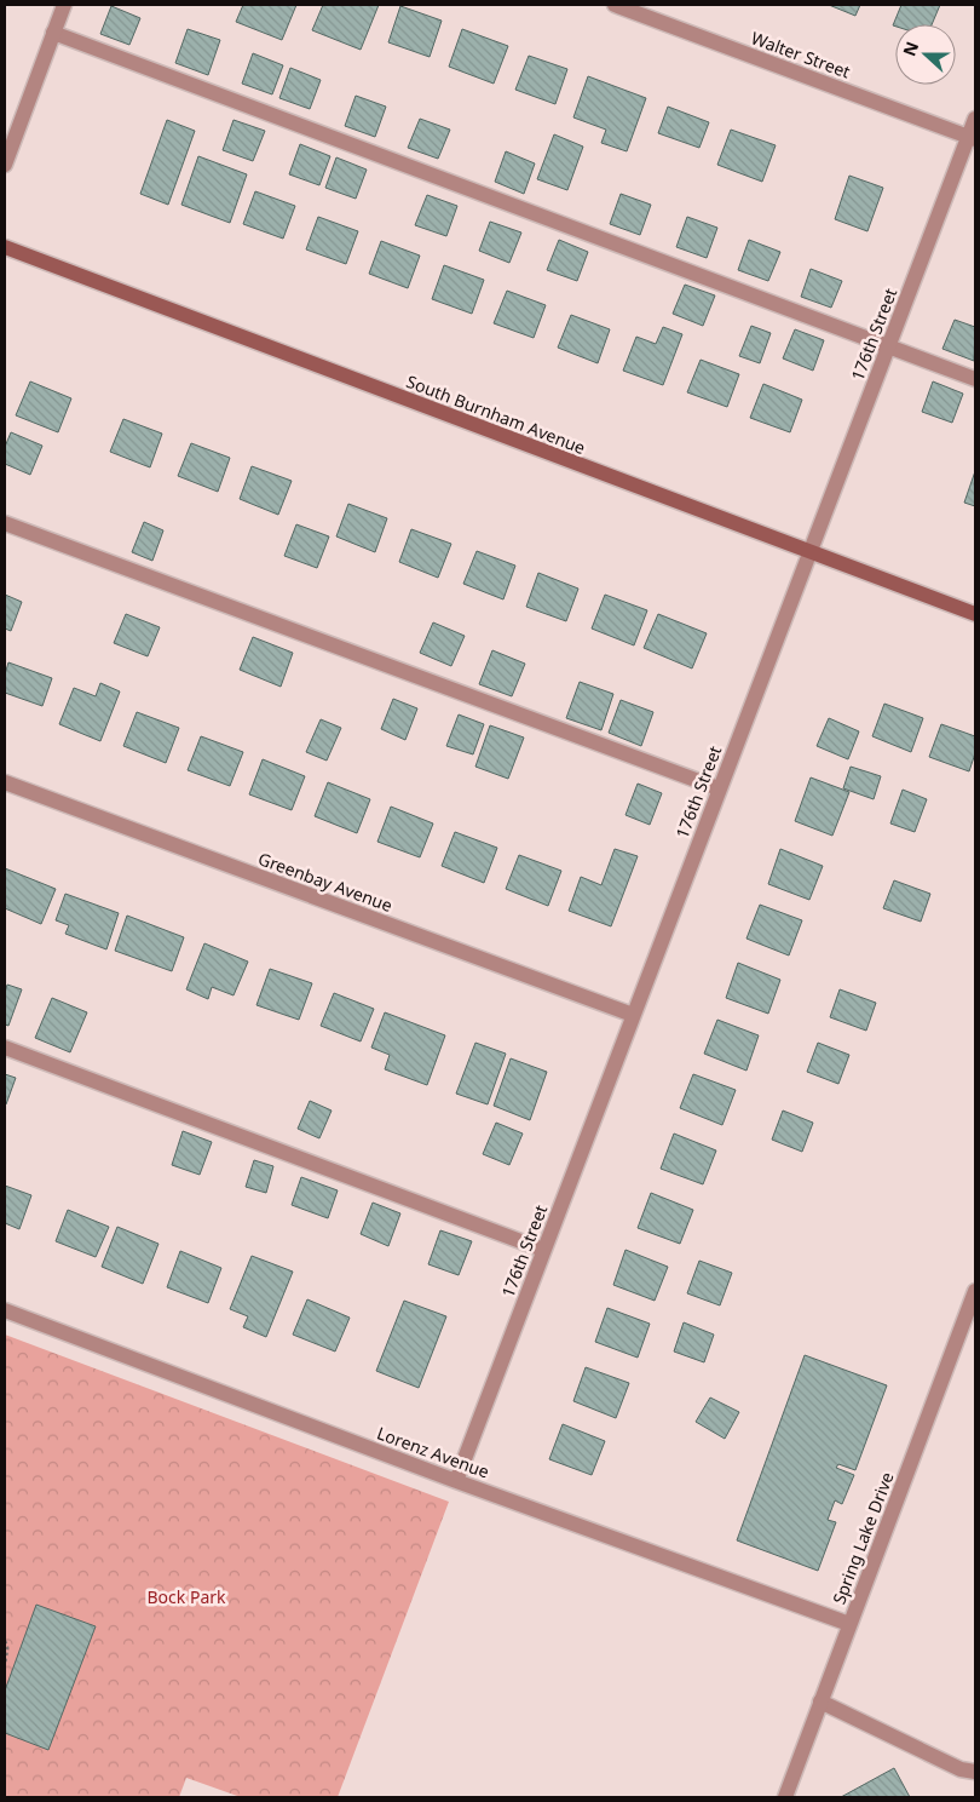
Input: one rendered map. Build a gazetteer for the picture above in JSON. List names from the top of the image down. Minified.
{"streets":{"main road":["South Burnham Avenue"],"street":["Walter Street","176th Street","Greenbay Avenue","Lorenz Avenue","Spring Lake Drive"]},"crossings":[["Walter Street","176th Street"],["176th Street","South Burnham Avenue"],["176th Street","Greenbay Avenue"],["176th Street","Lorenz Avenue"],["Lorenz Avenue","Spring Lake Drive"]],"parks":["Bock Park"],"north":"left"}
